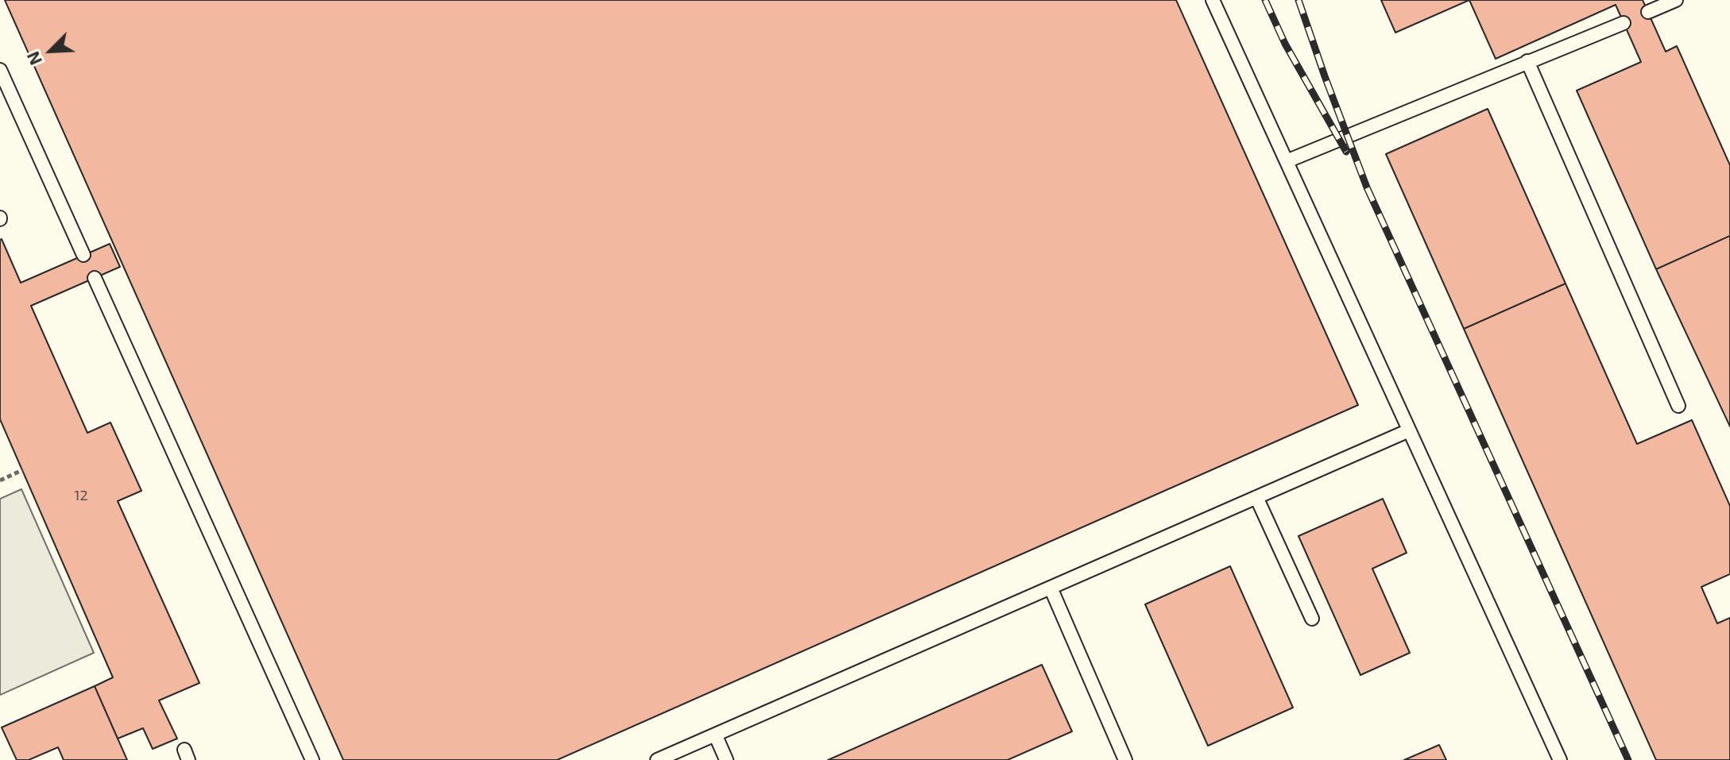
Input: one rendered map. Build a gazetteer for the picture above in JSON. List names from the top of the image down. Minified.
{"house_numbers":["12"],"north":"bottom left"}
